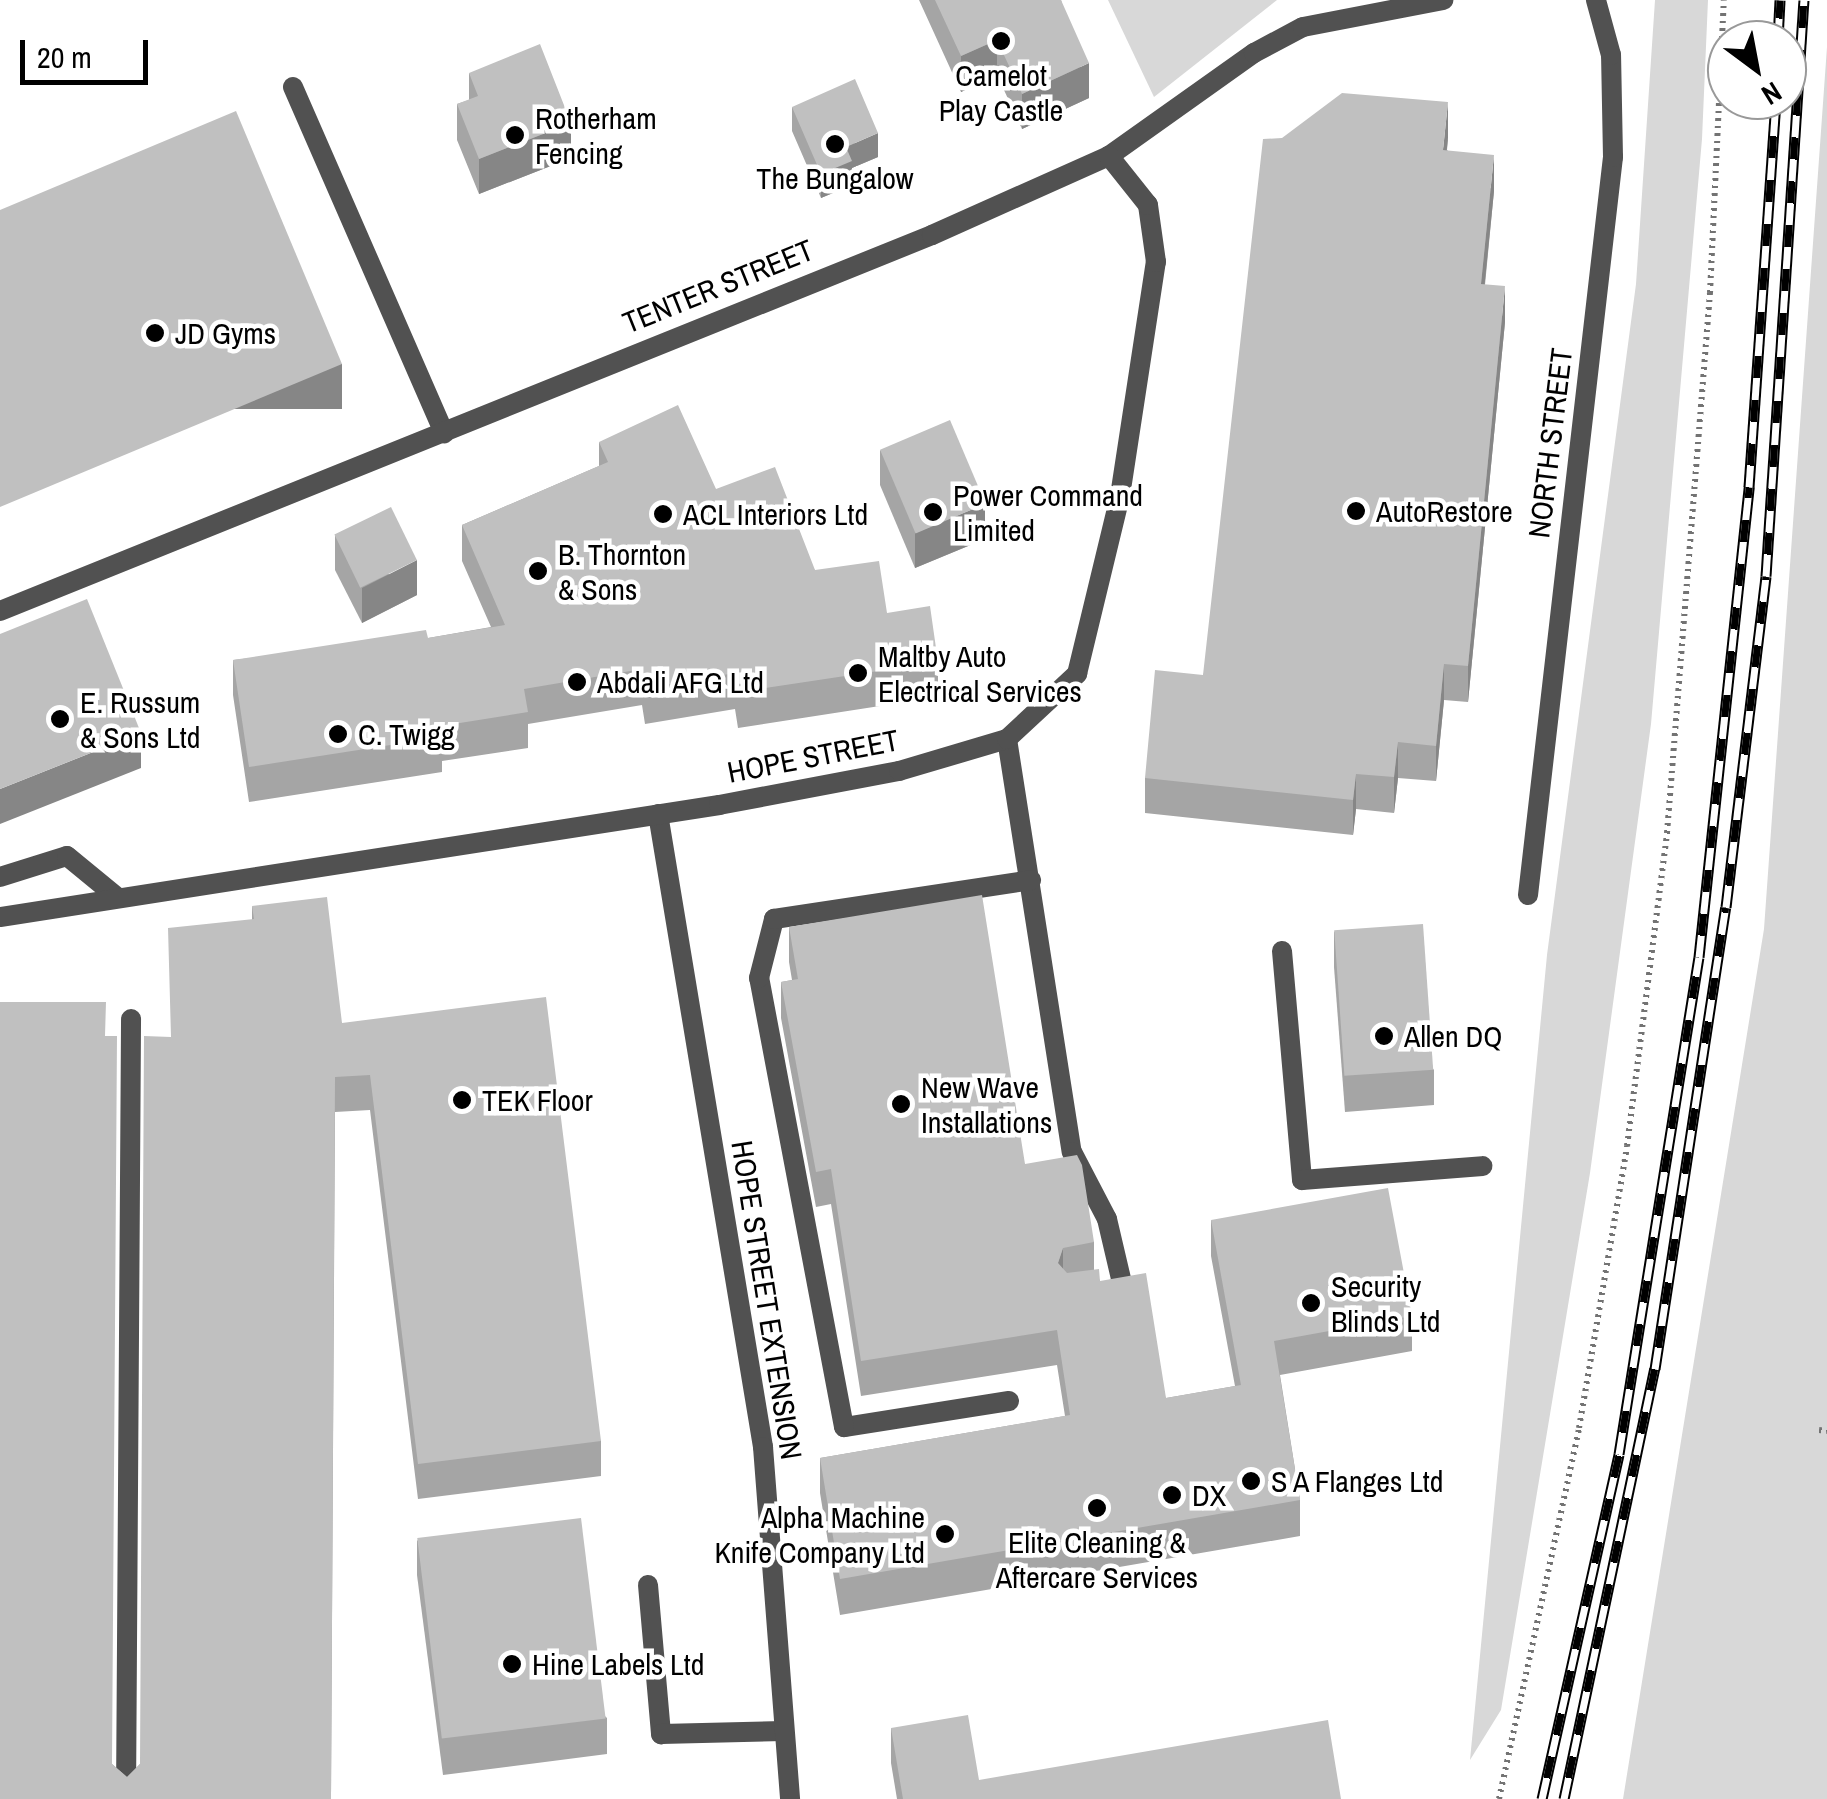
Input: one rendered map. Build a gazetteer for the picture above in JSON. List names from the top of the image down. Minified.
{"streets":{"street":["TENTER STREET","NORTH STREET","HOPE STREET","HOPE STREET EXTENSION"]},"crossings":[["TENTER STREET","HOPE STREET"],["HOPE STREET","HOPE STREET EXTENSION"]],"places":["Camelot Play Castle","Rotherham Fencing","The Bungalow","JD Gyms","AutoRestore","Power Command Limited","ACL Interiors Ltd","B. Thornton & Sons","Maltby Auto Electrical Services","Abdali AFG Ltd","E. Russum & Sons Ltd","C. Twigg","Allen DQ","TEK Floor","New Wave Installations","Security Blinds Ltd","S A Flanges Ltd","DX","Elite Cleaning & Aftercare Services","Alpha Machine Knife Company Ltd","Hine Labels Ltd"],"scale_bar":"20 m","north":"bottom right"}
